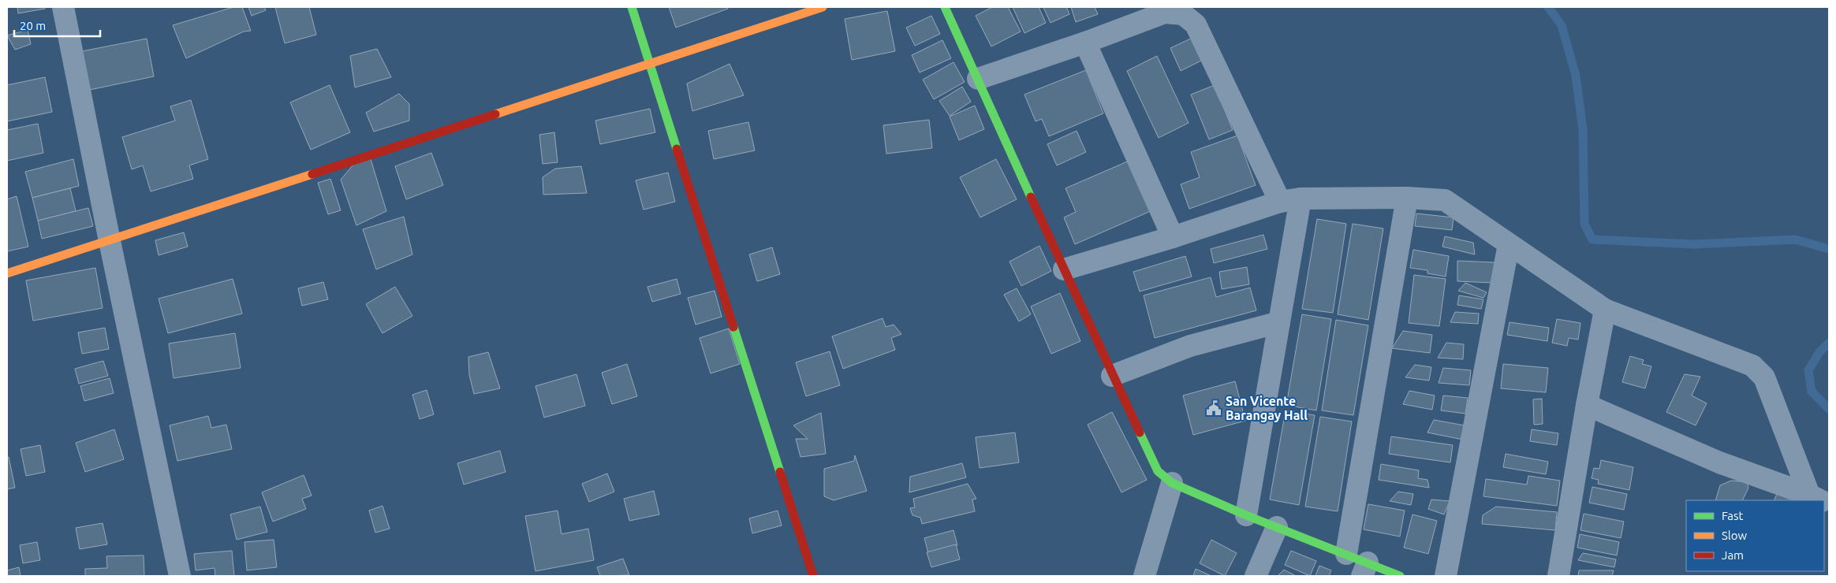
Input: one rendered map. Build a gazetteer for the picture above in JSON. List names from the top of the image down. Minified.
{"places":{"public building":["San Vicente Barangay Hall"]},"legend":["Fast","Slow","Jam"],"scale_bar":"20 m"}
